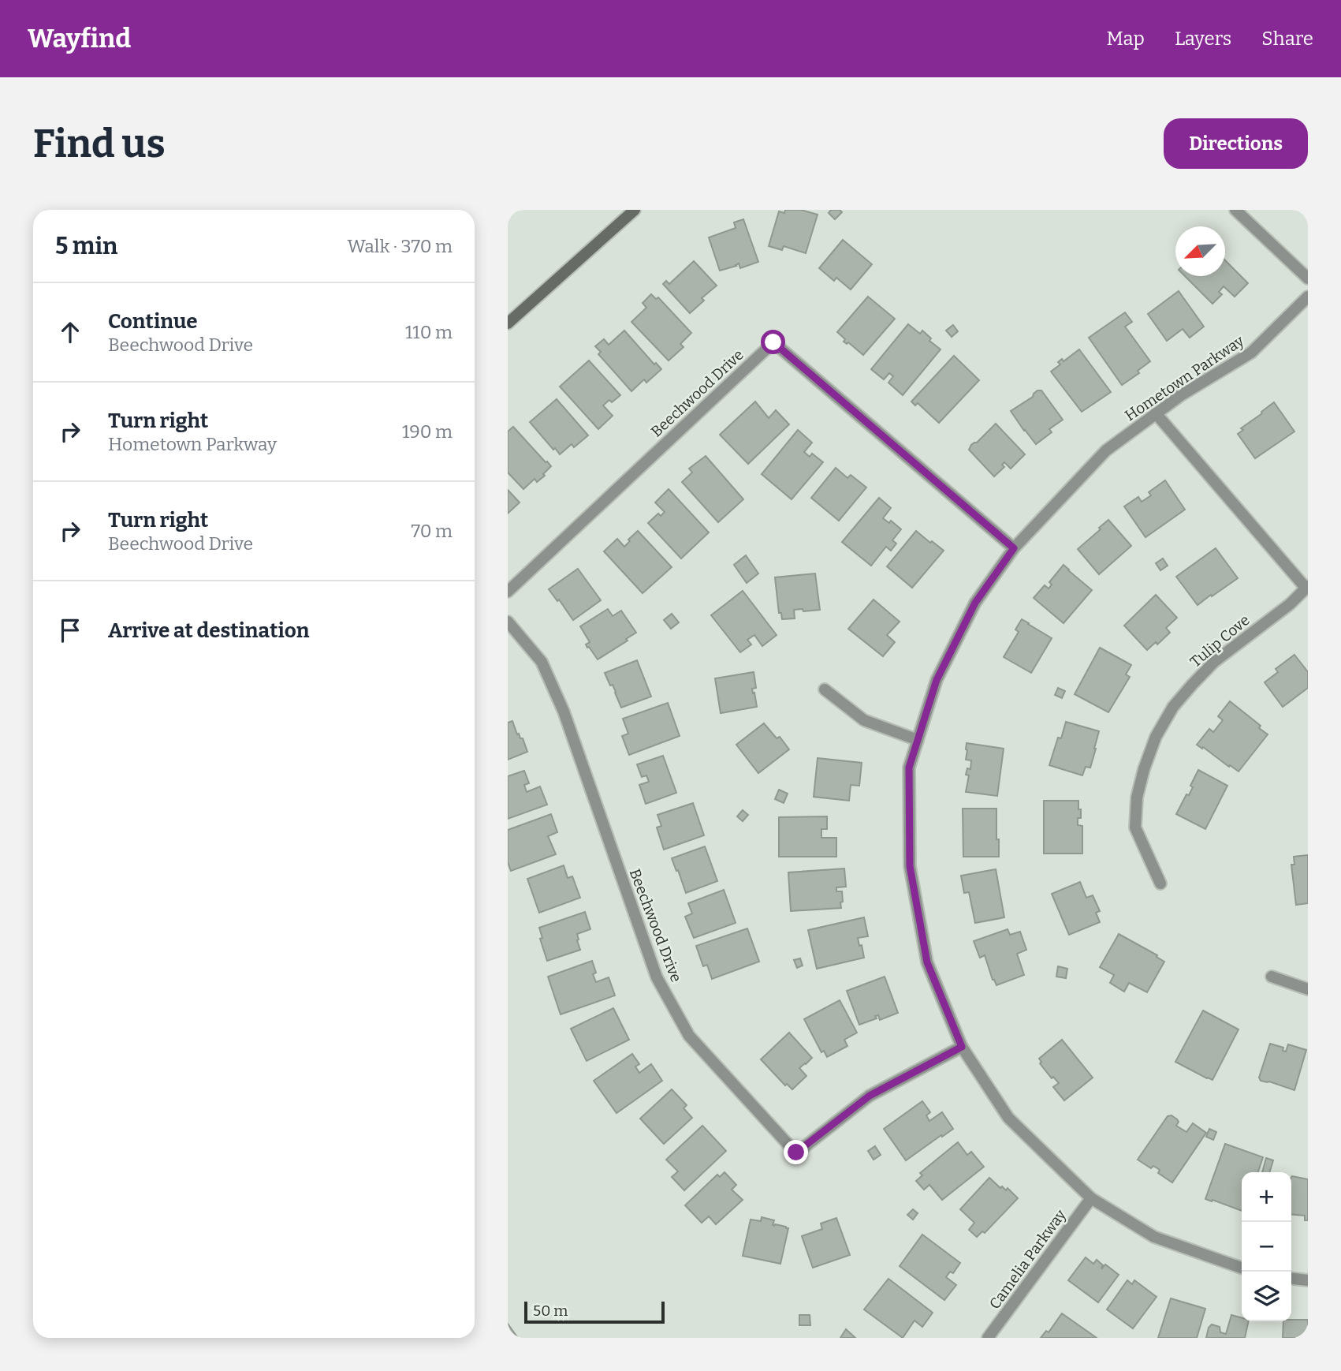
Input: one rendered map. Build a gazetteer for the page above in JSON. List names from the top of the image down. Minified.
{"streets":{"street":["Hometown Parkway","Beechwood Drive","Tulip Cove","Camelia Parkway"]},"crossings":[["Hometown Parkway","Beechwood Drive"],["Hometown Parkway","Camelia Parkway"]],"scale_bar":"50 m","north":"bottom left","page":{"header":"Wayfind","nav":["Map","Layers","Share"],"buttons":"Directions","title":"Find us","heading":["5 min","Walk · 370 m"],"list":[["Continue","Beechwood Drive","110 m"],["Turn right","Hometown Parkway","190 m"],["Turn right","Beechwood Drive","70 m"],"Arrive at destination"],"map_buttons":["+","−"],"scale":"50 m"}}
